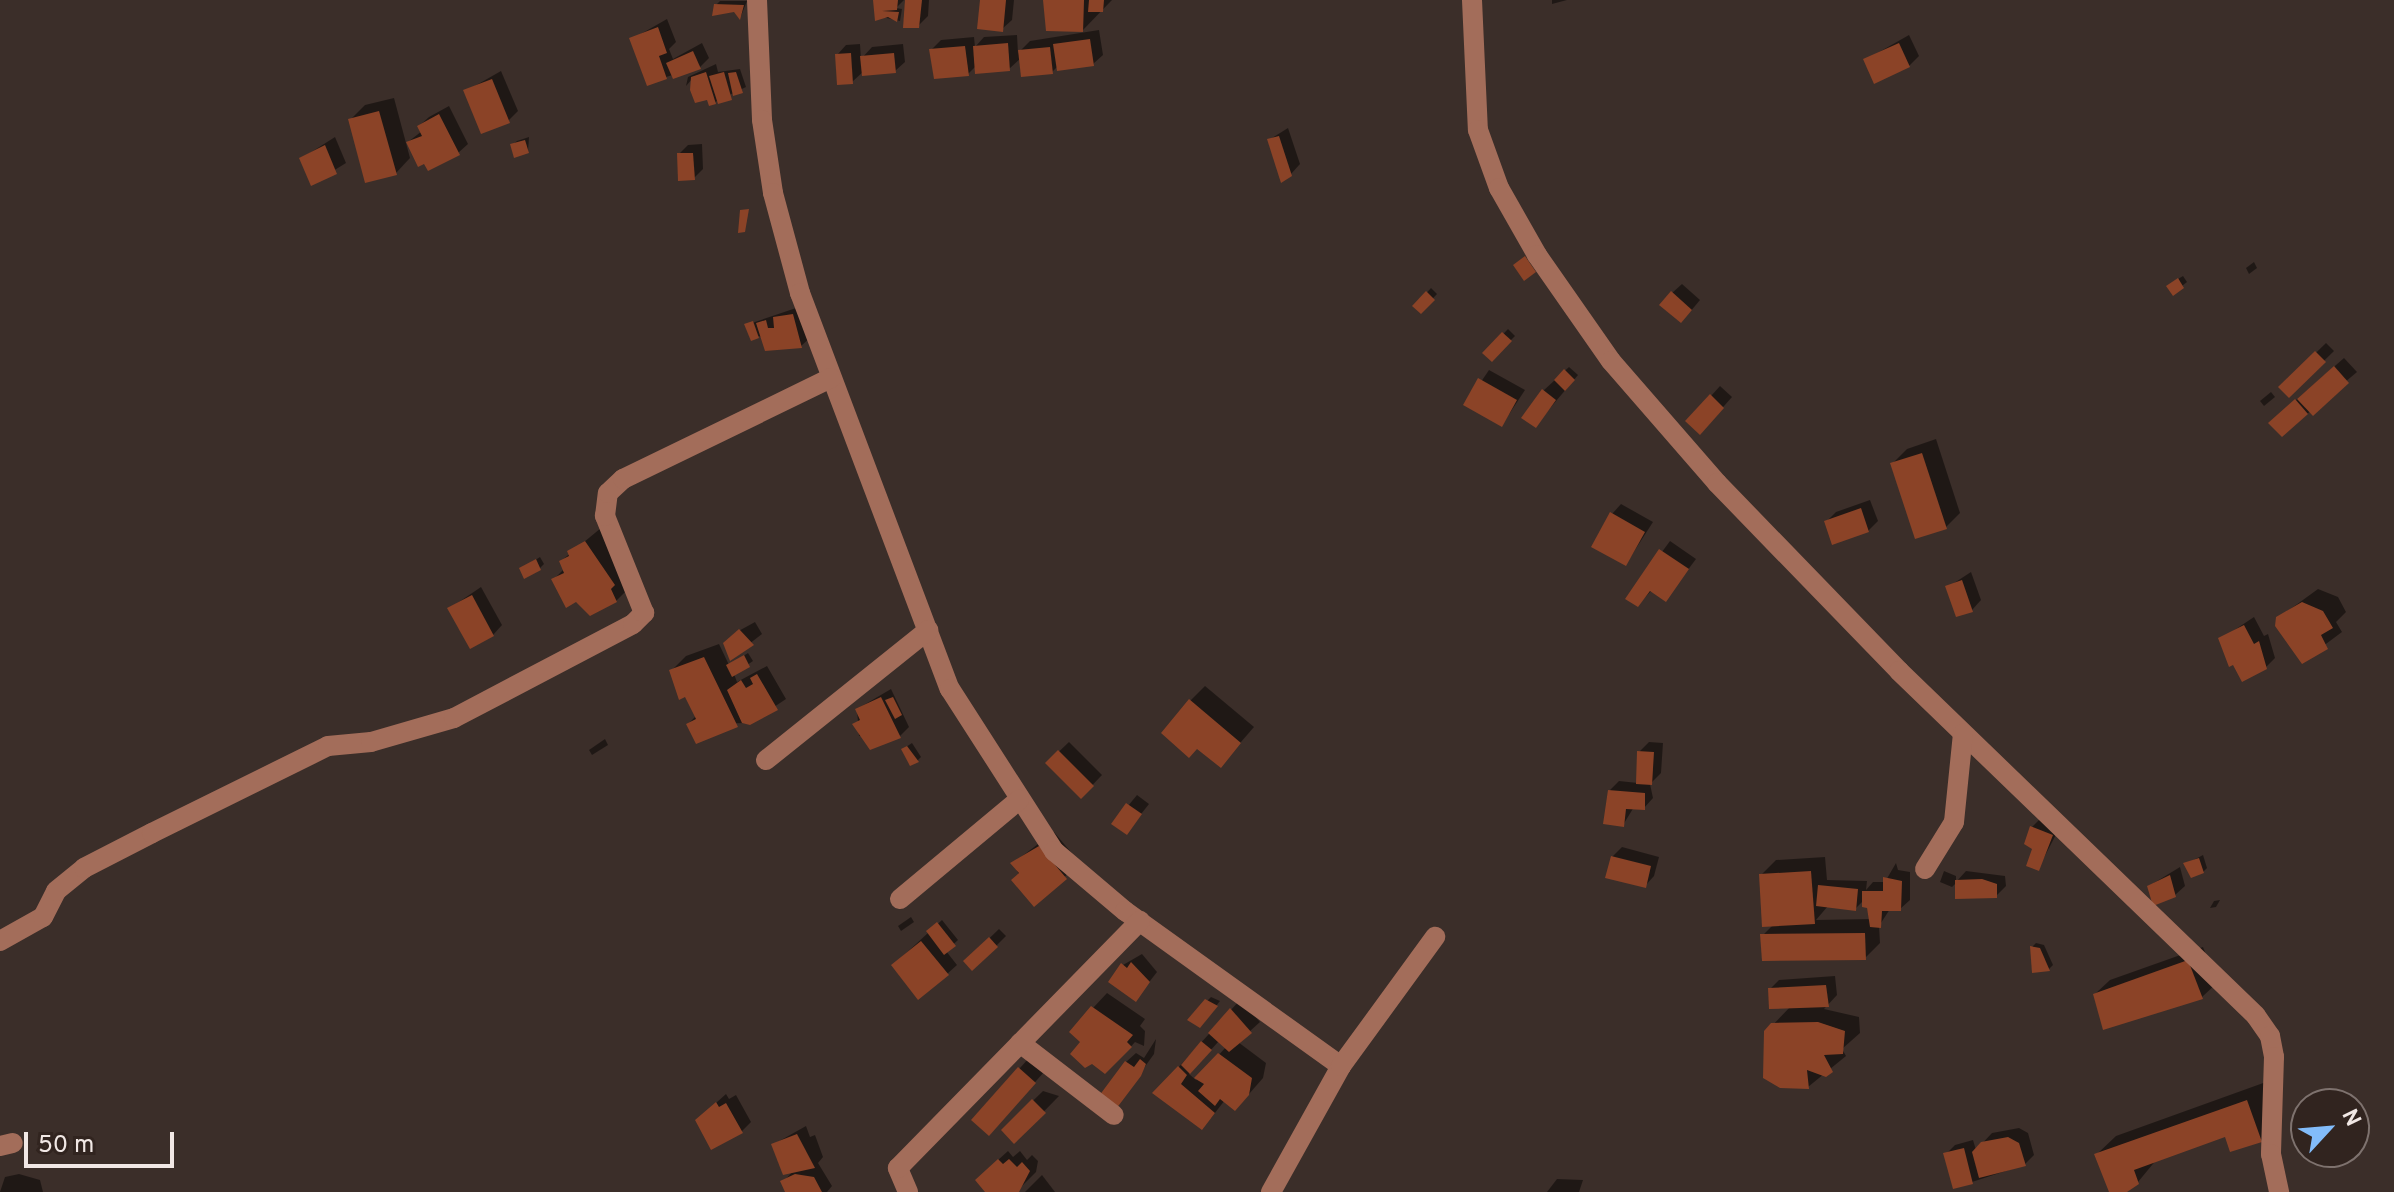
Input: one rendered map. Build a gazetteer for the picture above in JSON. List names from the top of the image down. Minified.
{"scale_bar":"50 m","north":"top right"}
